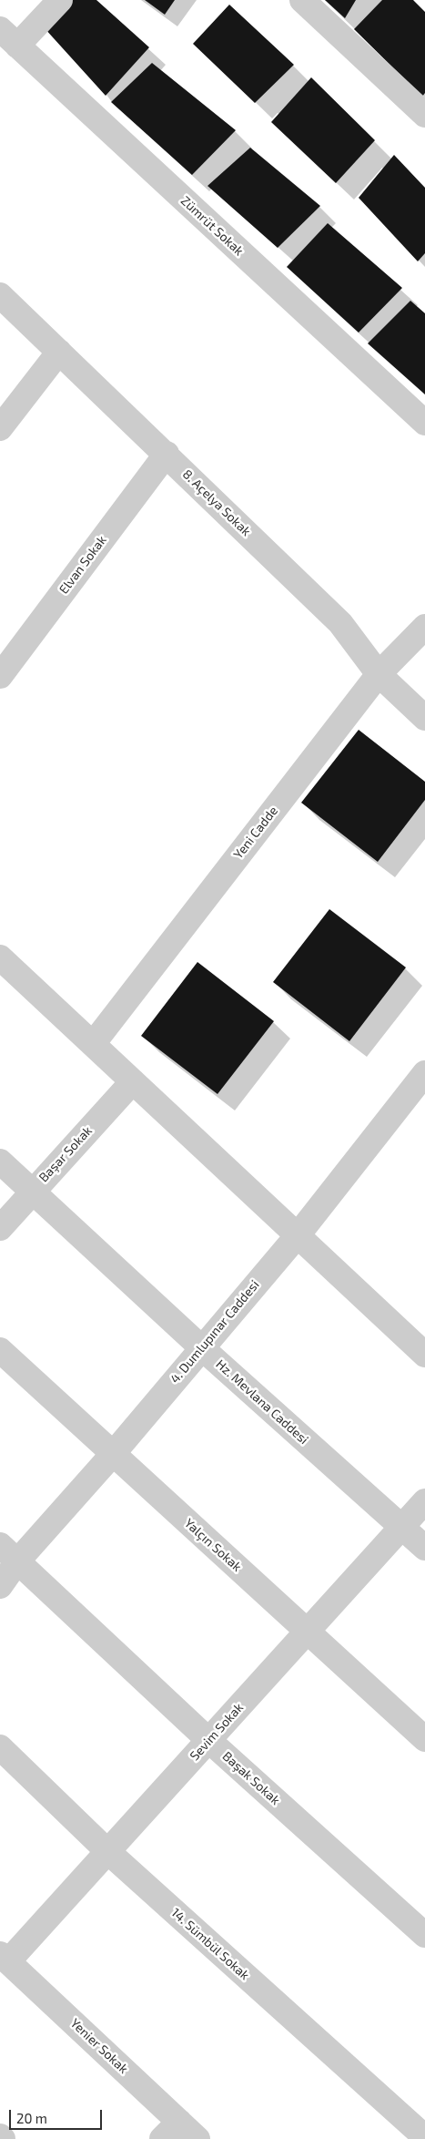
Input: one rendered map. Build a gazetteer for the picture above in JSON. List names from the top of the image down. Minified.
{"streets":{"street":["Zümrüt Sokak","8. Açelya Sokak","Elvan Sokak","Yeni Cadde","Başar Sokak","4. Dumlupınar Caddesi","Hz. Mevlana Caddesi","Yalçın Sokak","Sevim Sokak","Başak Sokak","14. Sümbül Sokak","Yenier Sokak"]},"crossings":[["8. Açelya Sokak","Elvan Sokak"],["8. Açelya Sokak","Yeni Cadde"],["Başar Sokak","Hz. Mevlana Caddesi"],["4. Dumlupınar Caddesi","Hz. Mevlana Caddesi"],["4. Dumlupınar Caddesi","Yalçın Sokak"],["4. Dumlupınar Caddesi","Başak Sokak"],["Hz. Mevlana Caddesi","Sevim Sokak"],["Yalçın Sokak","Sevim Sokak"],["Sevim Sokak","Başak Sokak"],["Sevim Sokak","14. Sümbül Sokak"],["Sevim Sokak","Yenier Sokak"]],"scale_bar":"20 m"}
